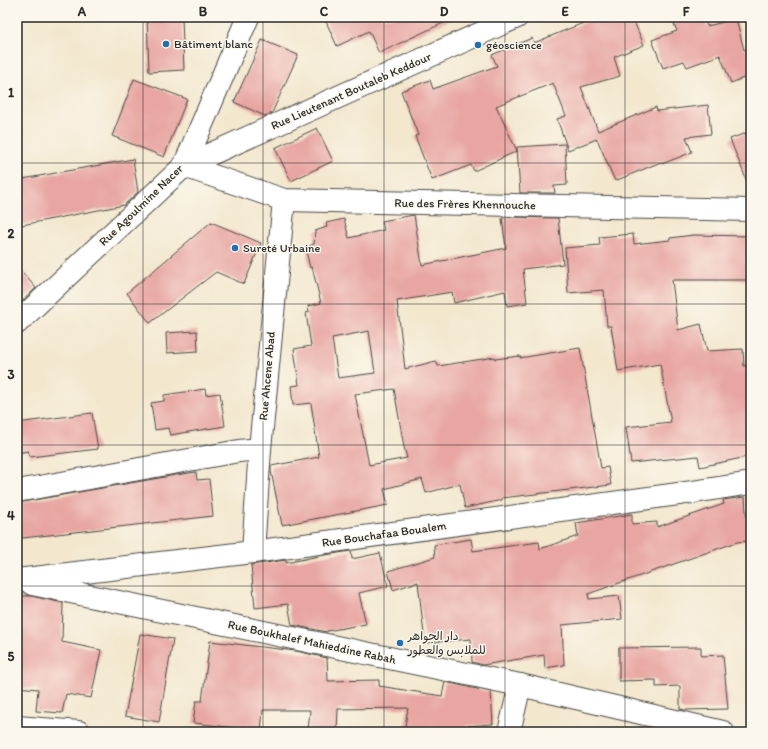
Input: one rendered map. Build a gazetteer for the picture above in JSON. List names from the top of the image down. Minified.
{"streets":{"street":["Rue Lieutenant Boutaleb Keddour","Rue des Frères Khennouche","Rue Agoulmine Nacer","Rue Ahcene Abad","Rue Bouchafaa Boualem","Rue Boukhalef Mahieddine Rabah"]},"crossings":[["Rue Lieutenant Boutaleb Keddour","Rue des Frères Khennouche"],["Rue Lieutenant Boutaleb Keddour","Rue Agoulmine Nacer"],["Rue des Frères Khennouche","Rue Agoulmine Nacer"],["Rue des Frères Khennouche","Rue Ahcene Abad"],["Rue Ahcene Abad","Rue Bouchafaa Boualem"],["Rue Bouchafaa Boualem","Rue Boukhalef Mahieddine Rabah"]],"places":["Bâtiment blanc","géoscience","Sureté Urbaine","دار الجواهر للملابس والعطور"],"grid":{"columns":["A","B","C","D","E","F"],"rows":["1","2","3","4","5"]}}
